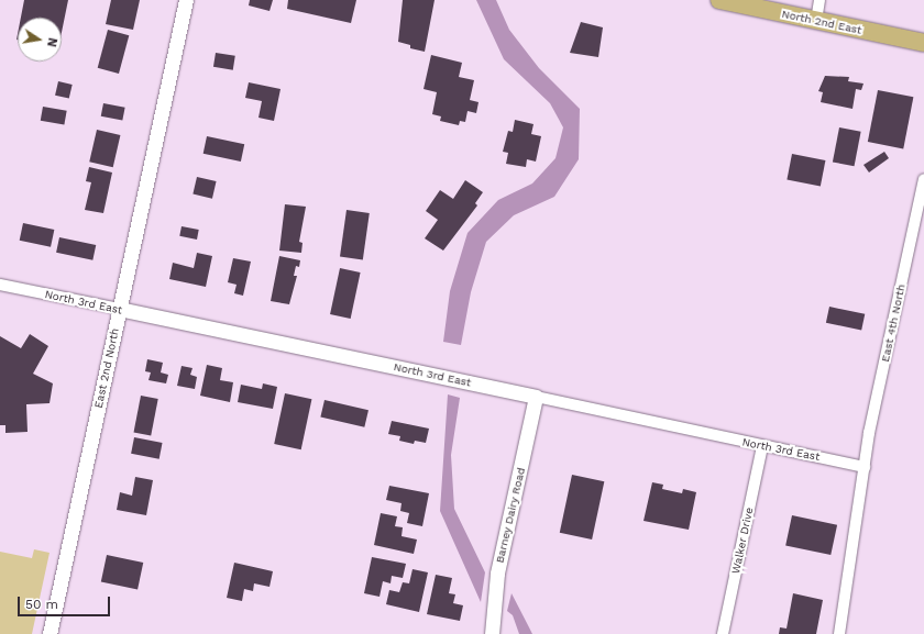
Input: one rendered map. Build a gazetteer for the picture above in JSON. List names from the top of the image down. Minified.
{"streets":{"main road":["North 2nd East"],"street":["North 3rd East","East 4th North","East 2nd North","Barney Dairy Road","Walker Drive"]},"crossings":[["North 3rd East","East 4th North"],["North 3rd East","East 2nd North"],["North 3rd East","Barney Dairy Road"],["North 3rd East","Walker Drive"]],"scale_bar":"50 m","north":"right"}
